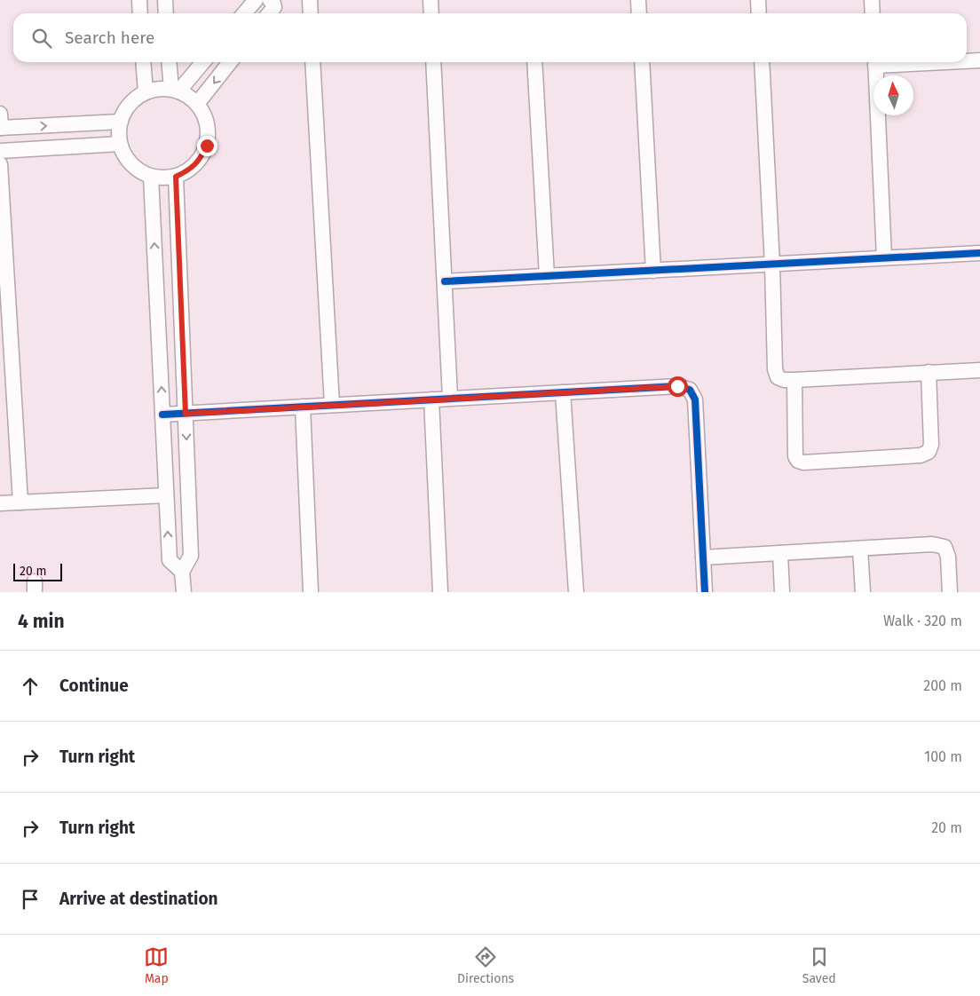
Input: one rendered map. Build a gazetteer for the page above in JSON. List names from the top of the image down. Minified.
{"scale_bar":"20 m","north":"top","page":{"search":"Search here","scale":"20 m","heading":["4 min","Walk · 320 m"],"list":[["Continue","200 m"],["Turn right","100 m"],["Turn right","20 m"],"Arrive at destination"],"nav":["Map","Directions","Saved"]}}
